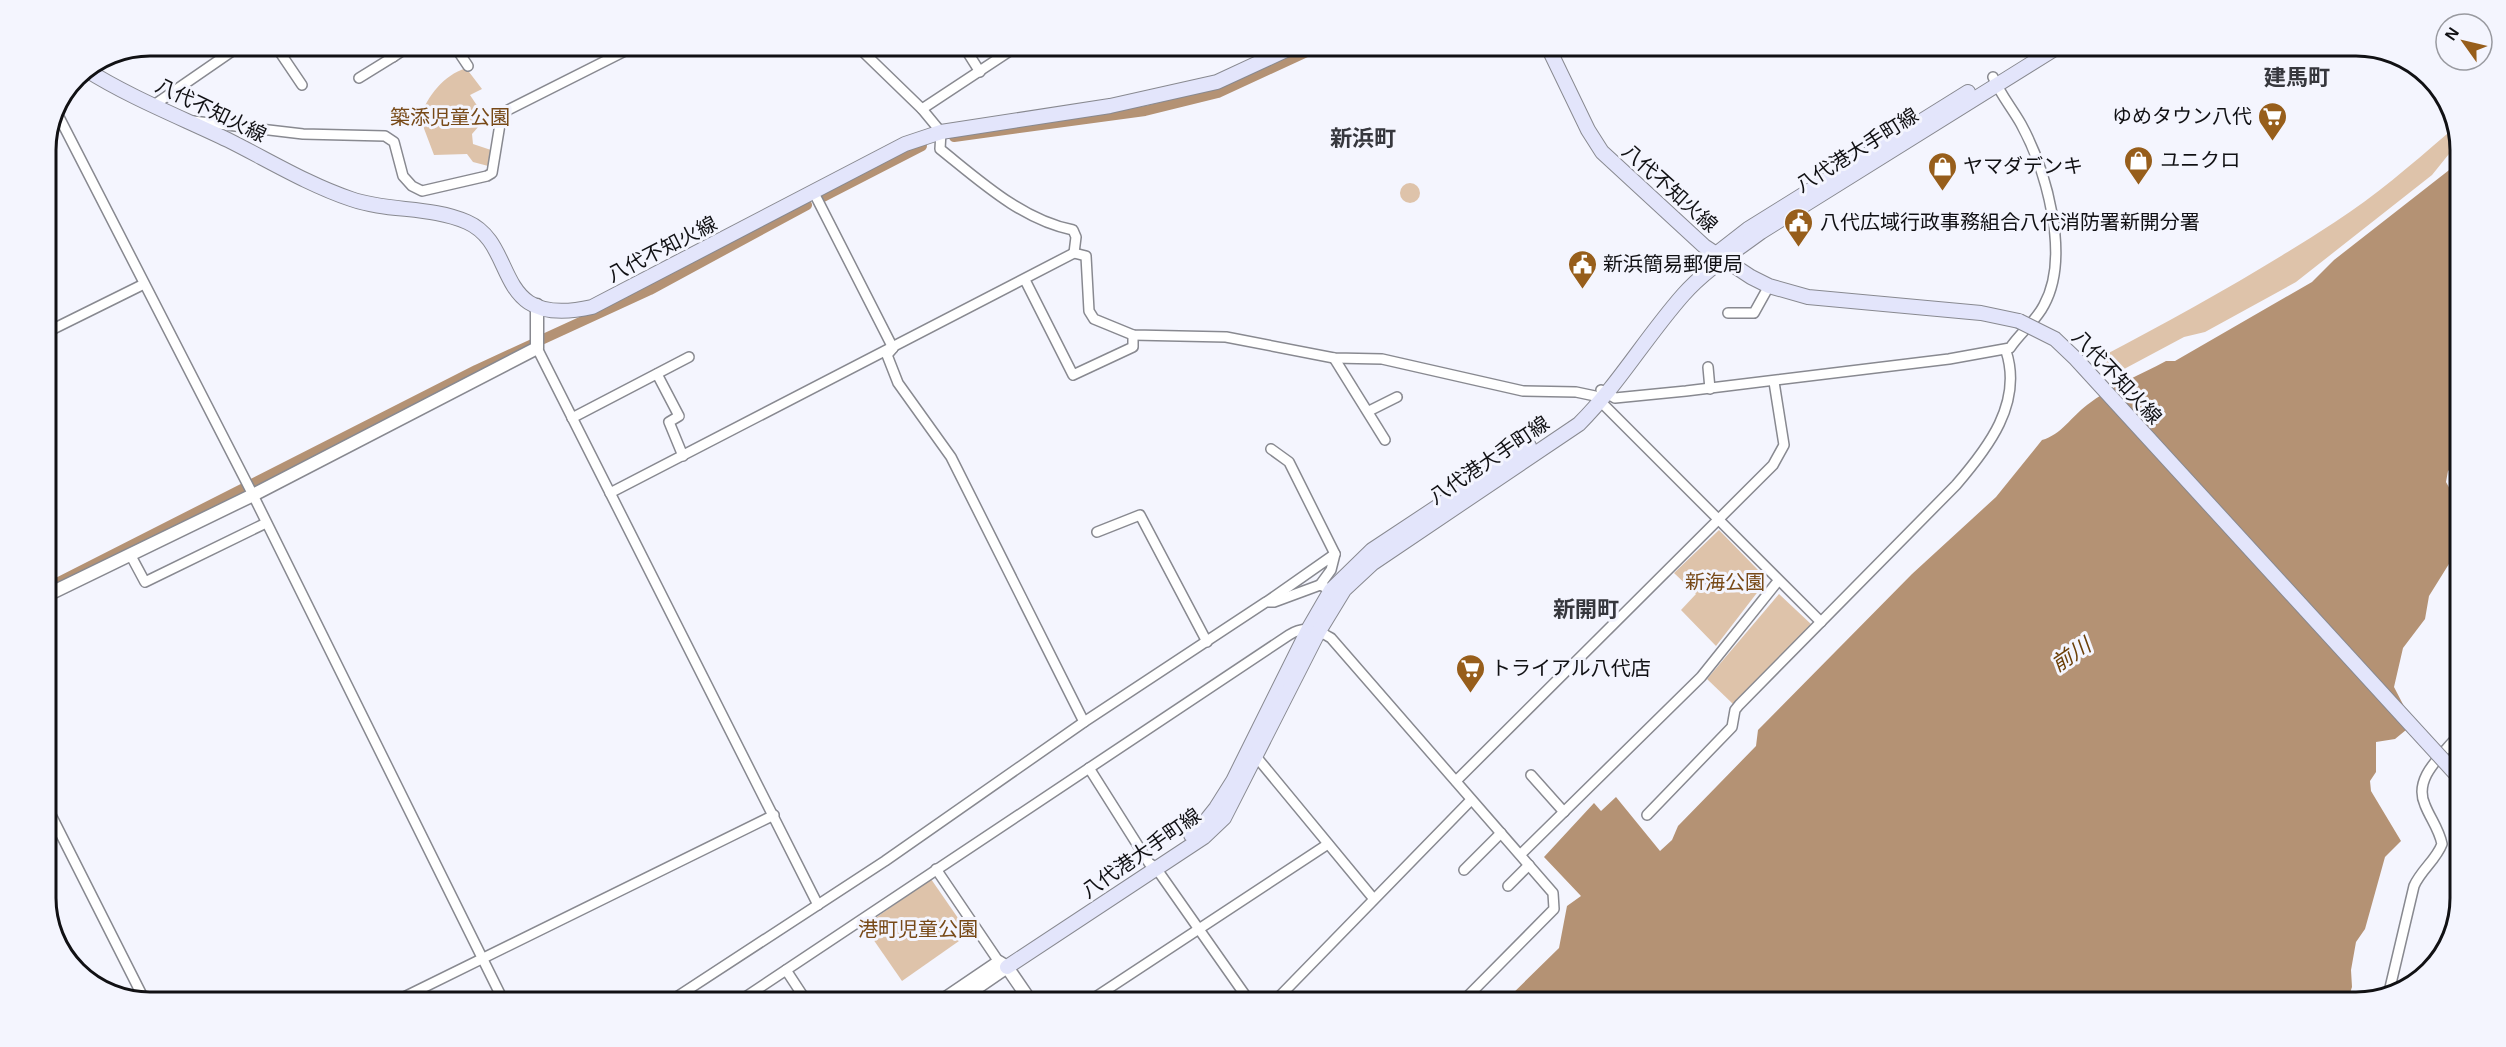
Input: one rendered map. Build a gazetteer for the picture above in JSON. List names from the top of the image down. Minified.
{"streets":{"main road":["八代不知火線","八代港大手町線"]},"crossings":[["八代不知火線","八代港大手町線"]],"districts":["建馬町","新浜町","新開町"],"water":["前川"],"parks":["築添児童公園","新海公園","港町児童公園"],"places":{"supermarket":["ゆめタウン八代","トライアル八代店"],"shop":["ユニクロ","ヤマダデンキ"],"public building":["八代広域行政事務組合八代消防署新開分署","新浜簡易郵便局"]},"north":"top left"}
